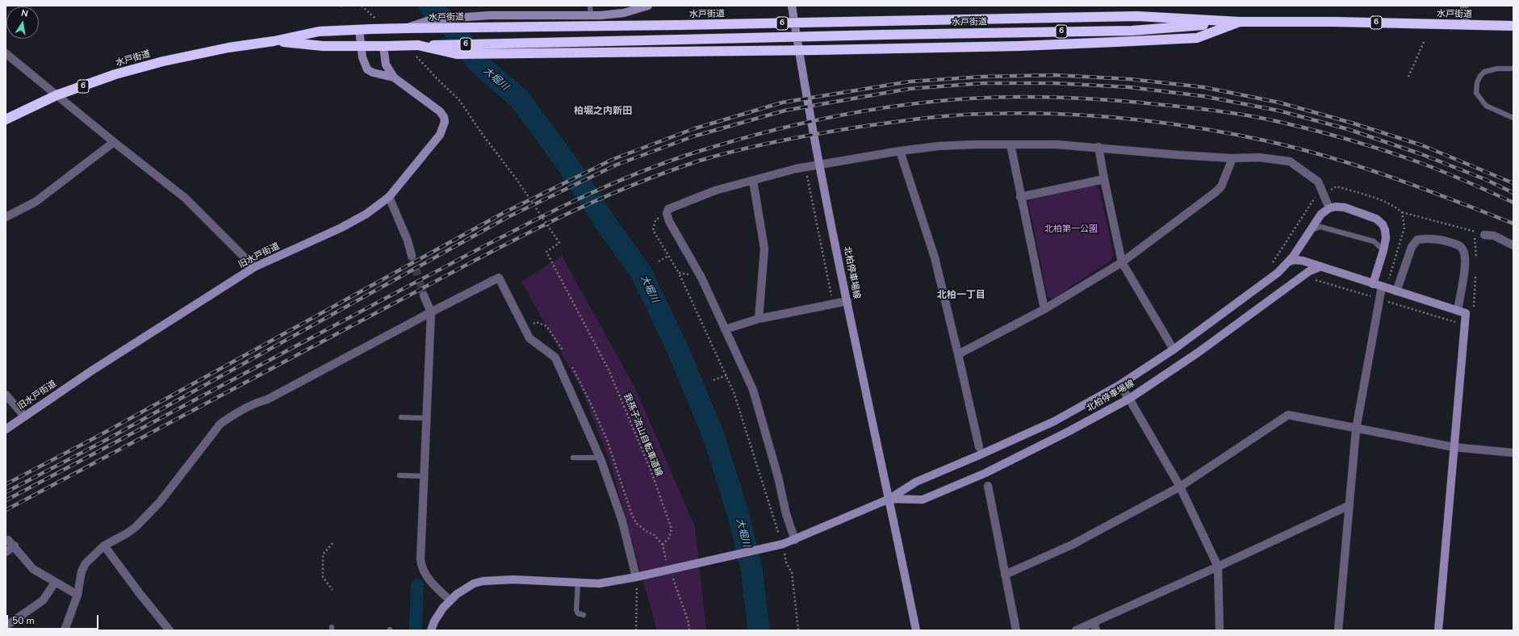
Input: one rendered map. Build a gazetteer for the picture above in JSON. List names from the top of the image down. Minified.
{"streets":{"highway":["水戸街道","6"],"street":["旧水戸街道","北柏停車場線"],"path":["我孫子流山自転車道線"]},"crossings":[["水戸街道","旧水戸街道"],["水戸街道","我孫子流山自転車道線"]],"districts":["柏堀之内新田","北柏一丁目"],"water":["大堀川"],"parks":["北柏第一公園"],"scale_bar":"50 m","north":"top"}
